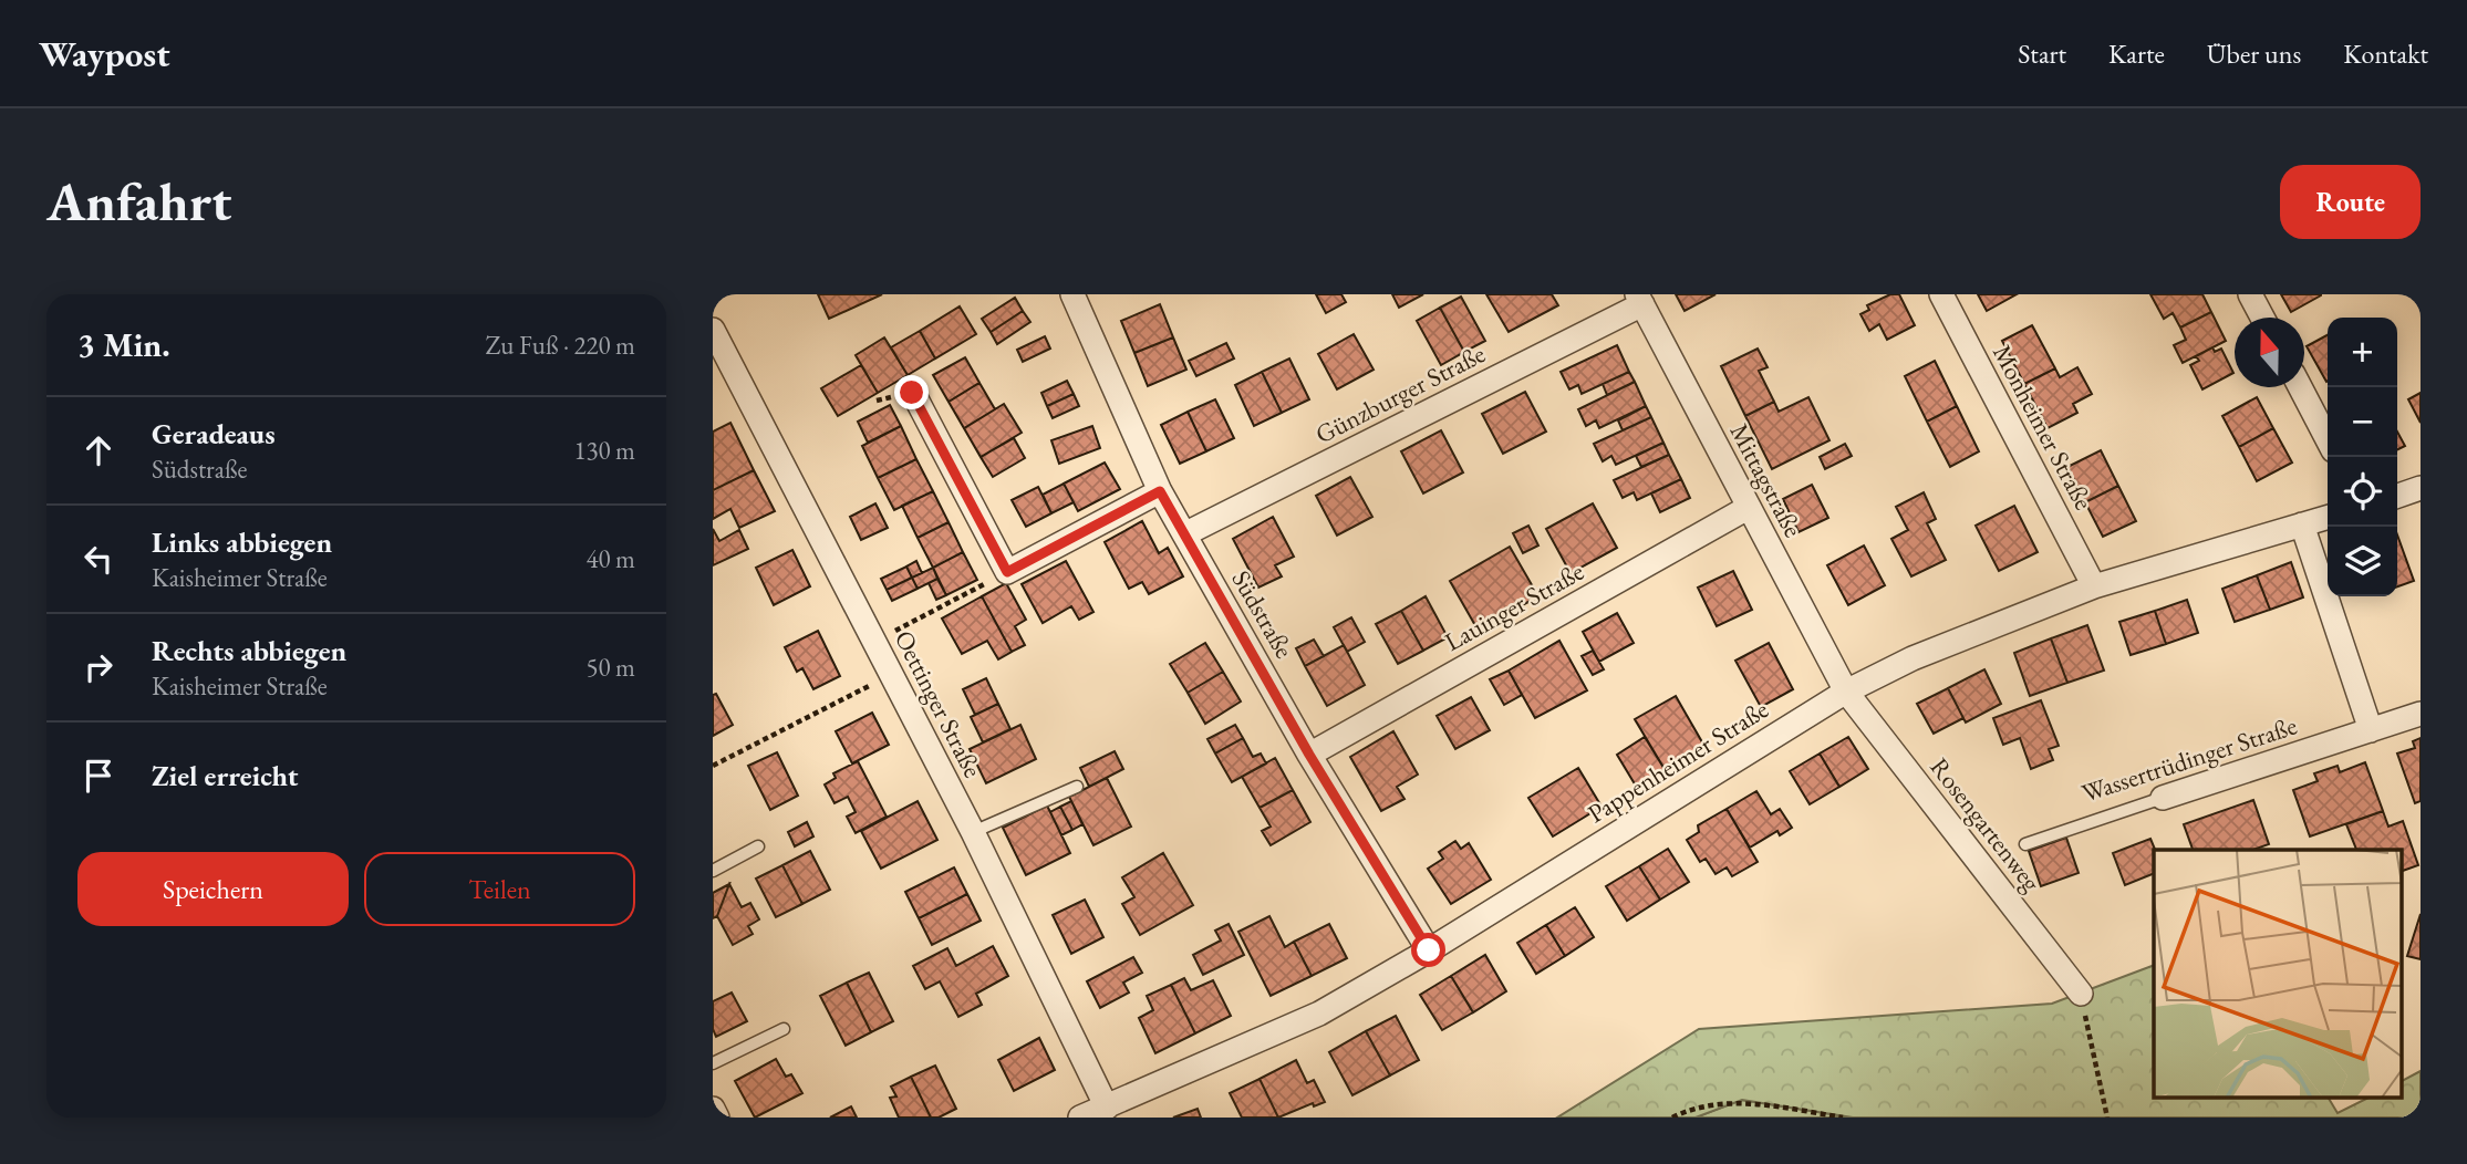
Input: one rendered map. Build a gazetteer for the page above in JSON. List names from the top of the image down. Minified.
{"streets":{"street":["Günzburger Straße","Monheimer Straße","Mittagstraße","Lauinger Straße","Südstraße","Oettinger Straße","Wassertrüdinger Straße","Pappenheimer Straße","Rosengartenweg"]},"crossings":[["Günzburger Straße","Mittagstraße"],["Günzburger Straße","Südstraße"],["Monheimer Straße","Pappenheimer Straße"],["Mittagstraße","Lauinger Straße"],["Mittagstraße","Pappenheimer Straße"],["Mittagstraße","Rosengartenweg"],["Lauinger Straße","Südstraße"],["Südstraße","Pappenheimer Straße"],["Oettinger Straße","Pappenheimer Straße"],["Pappenheimer Straße","Rosengartenweg"]],"north":"top","page":{"header":"Waypost","nav":["Start","Karte","Über uns","Kontakt"],"buttons":["Route",["Speichern","Teilen"]],"title":"Anfahrt","heading":["3 Min.","Zu Fuß · 220 m"],"map_buttons":["+","−"],"list":[["Geradeaus","Südstraße","130 m"],["Links abbiegen","Kaisheimer Straße","40 m"],["Rechts abbiegen","Kaisheimer Straße","50 m"],"Ziel erreicht"]}}
